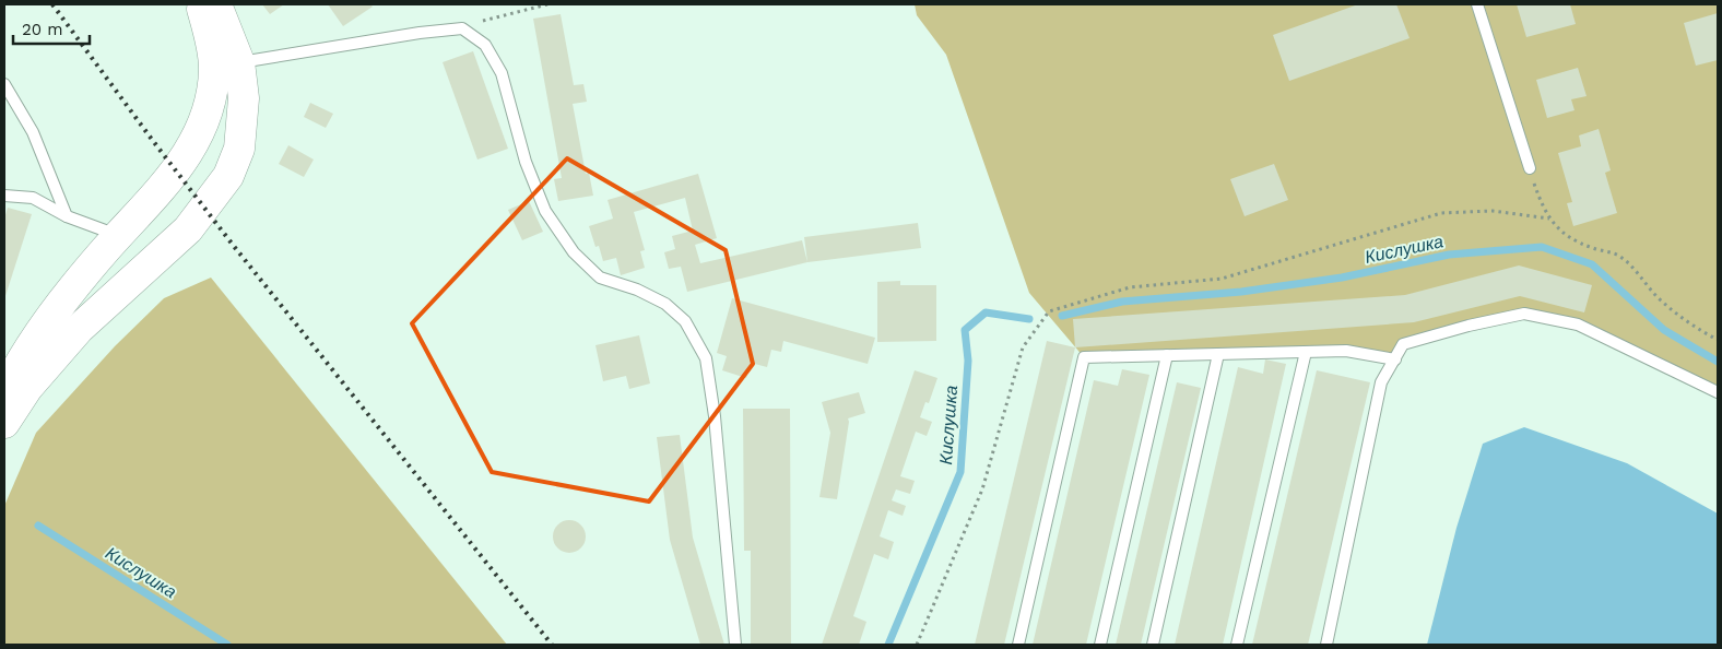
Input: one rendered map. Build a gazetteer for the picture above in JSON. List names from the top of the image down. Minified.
{"water":["Кислушка"],"scale_bar":"20 m"}
